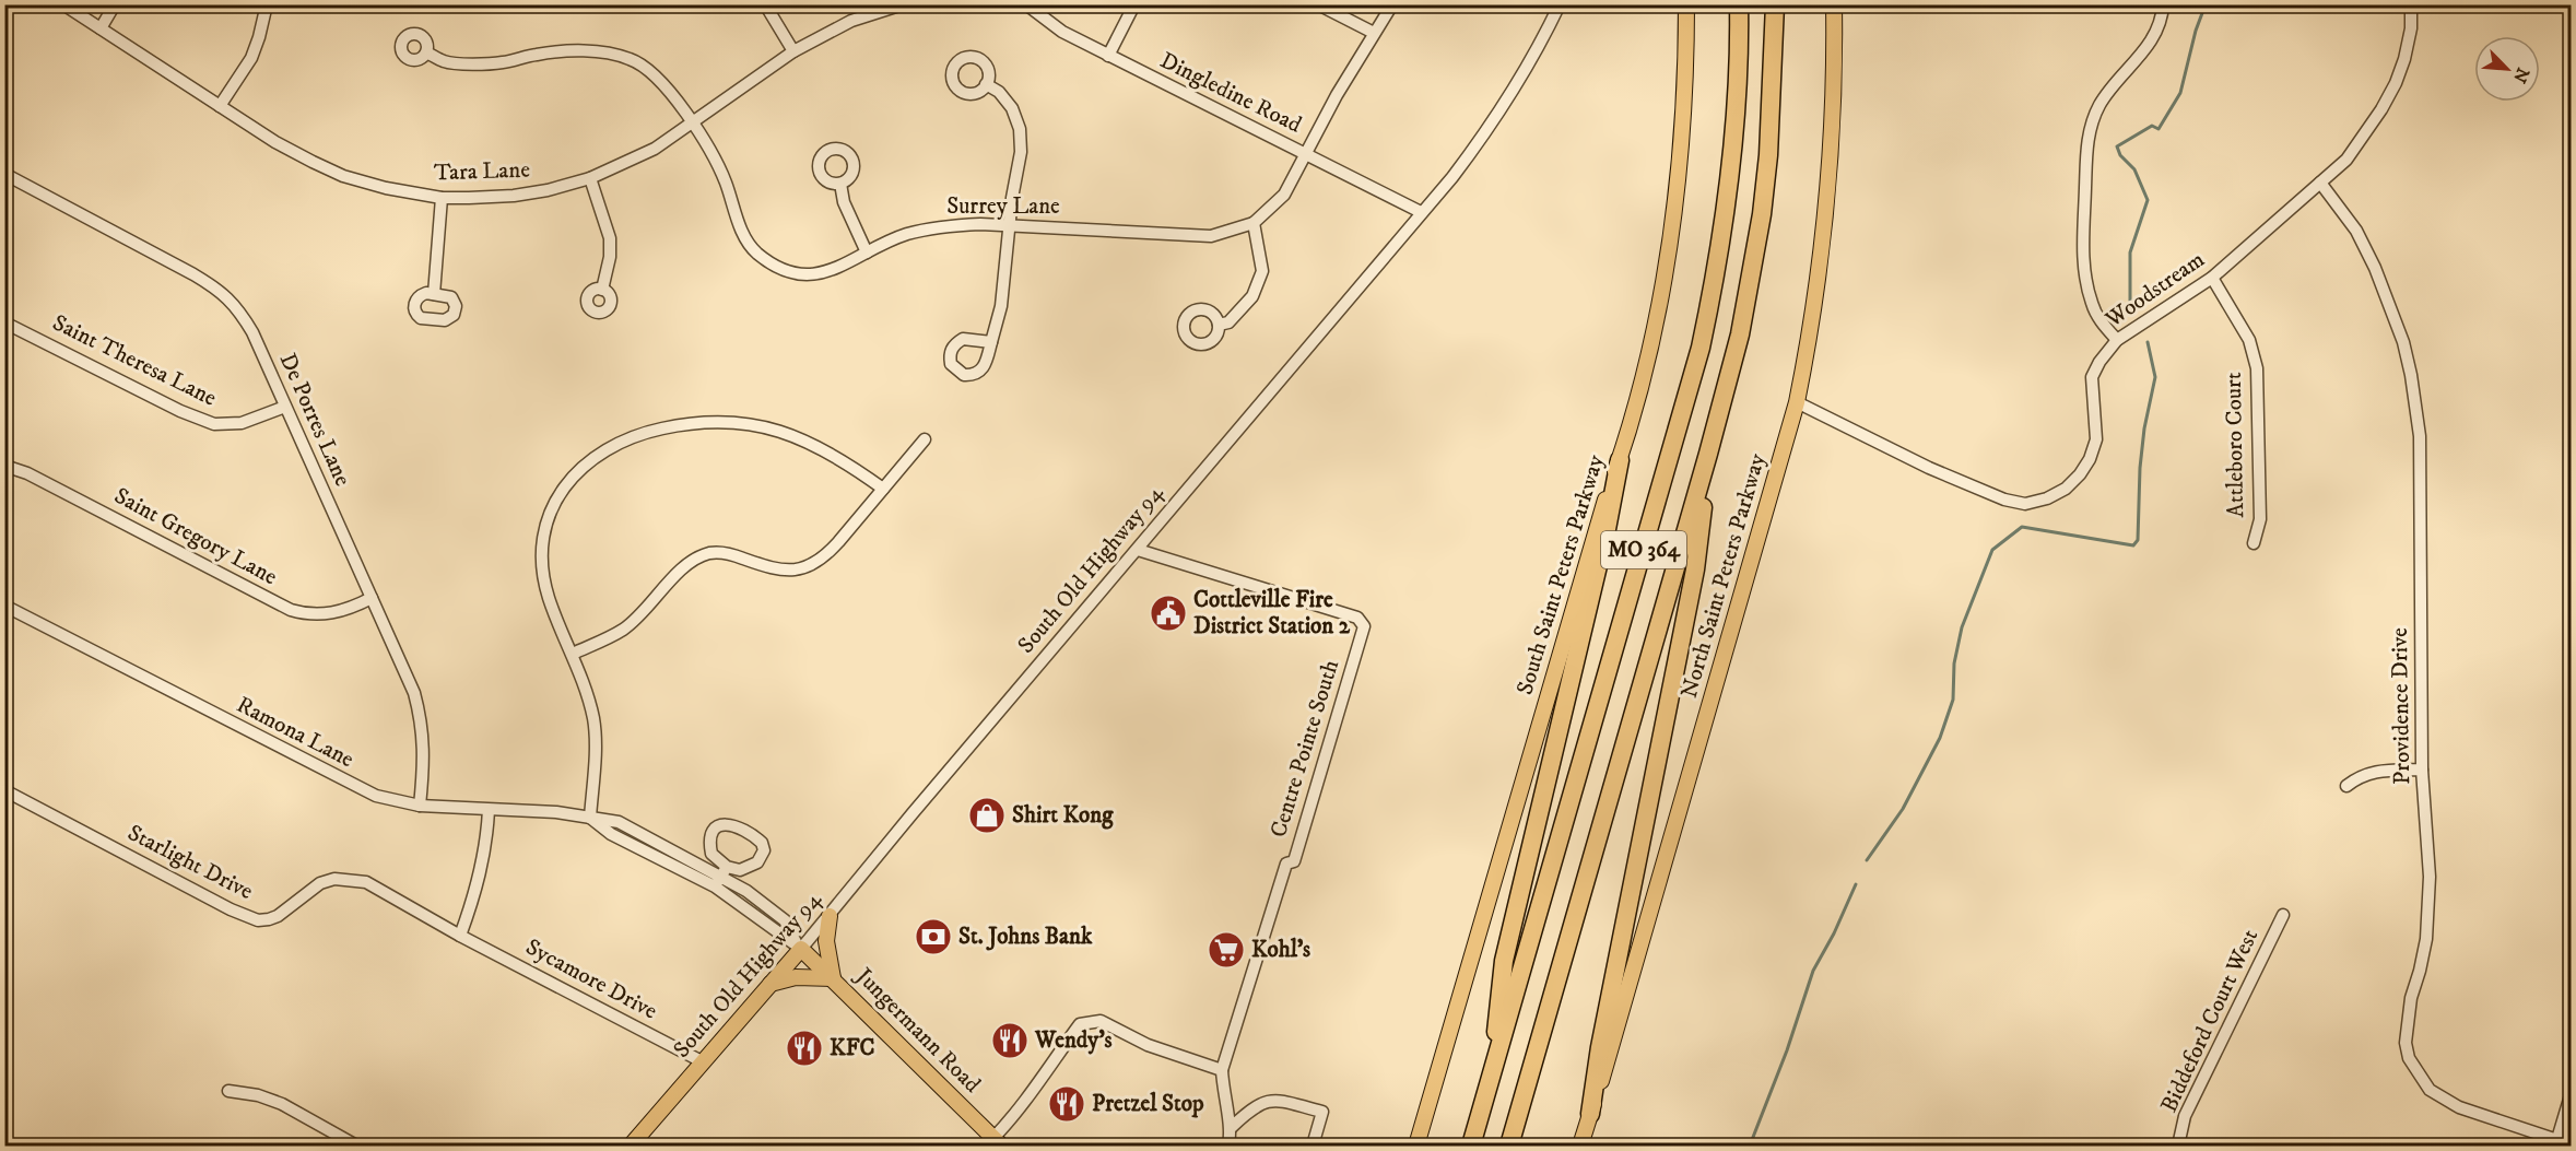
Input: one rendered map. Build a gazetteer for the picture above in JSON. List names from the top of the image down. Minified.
{"streets":{"highway":["MO 364"],"main road":["South Old Highway 94","South Saint Peters Parkway","North Saint Peters Parkway","Jungermann Road"],"street":["Dingledine Road","Tara Lane","Surrey Lane","Woodstream","Saint Theresa Lane","De Porres Lane","Attleboro Court","Saint Gregory Lane","Providence Drive","Ramona Lane","Centre Pointe South","Starlight Drive","Sycamore Drive","Biddeford Court West"]},"crossings":[["Dingledine Road","South Old Highway 94"],["Tara Lane","Surrey Lane"],["Woodstream","Attleboro Court"],["Woodstream","North Saint Peters Parkway"],["Woodstream","Providence Drive"],["Saint Theresa Lane","De Porres Lane"],["De Porres Lane","Saint Gregory Lane"],["De Porres Lane","Ramona Lane"],["South Old Highway 94","Ramona Lane"],["South Old Highway 94","Centre Pointe South"],["South Old Highway 94","Sycamore Drive"],["South Old Highway 94","Jungermann Road"],["Ramona Lane","Jungermann Road"],["Starlight Drive","Sycamore Drive"]],"places":{"public building":["Cottleville Fire District Station 2"],"shop":["Shirt Kong"],"bank":["St. Johns Bank"],"supermarket":["Kohl's"],"restaurant":["Wendy's","KFC","Pretzel Stop"]},"north":"bottom right"}
